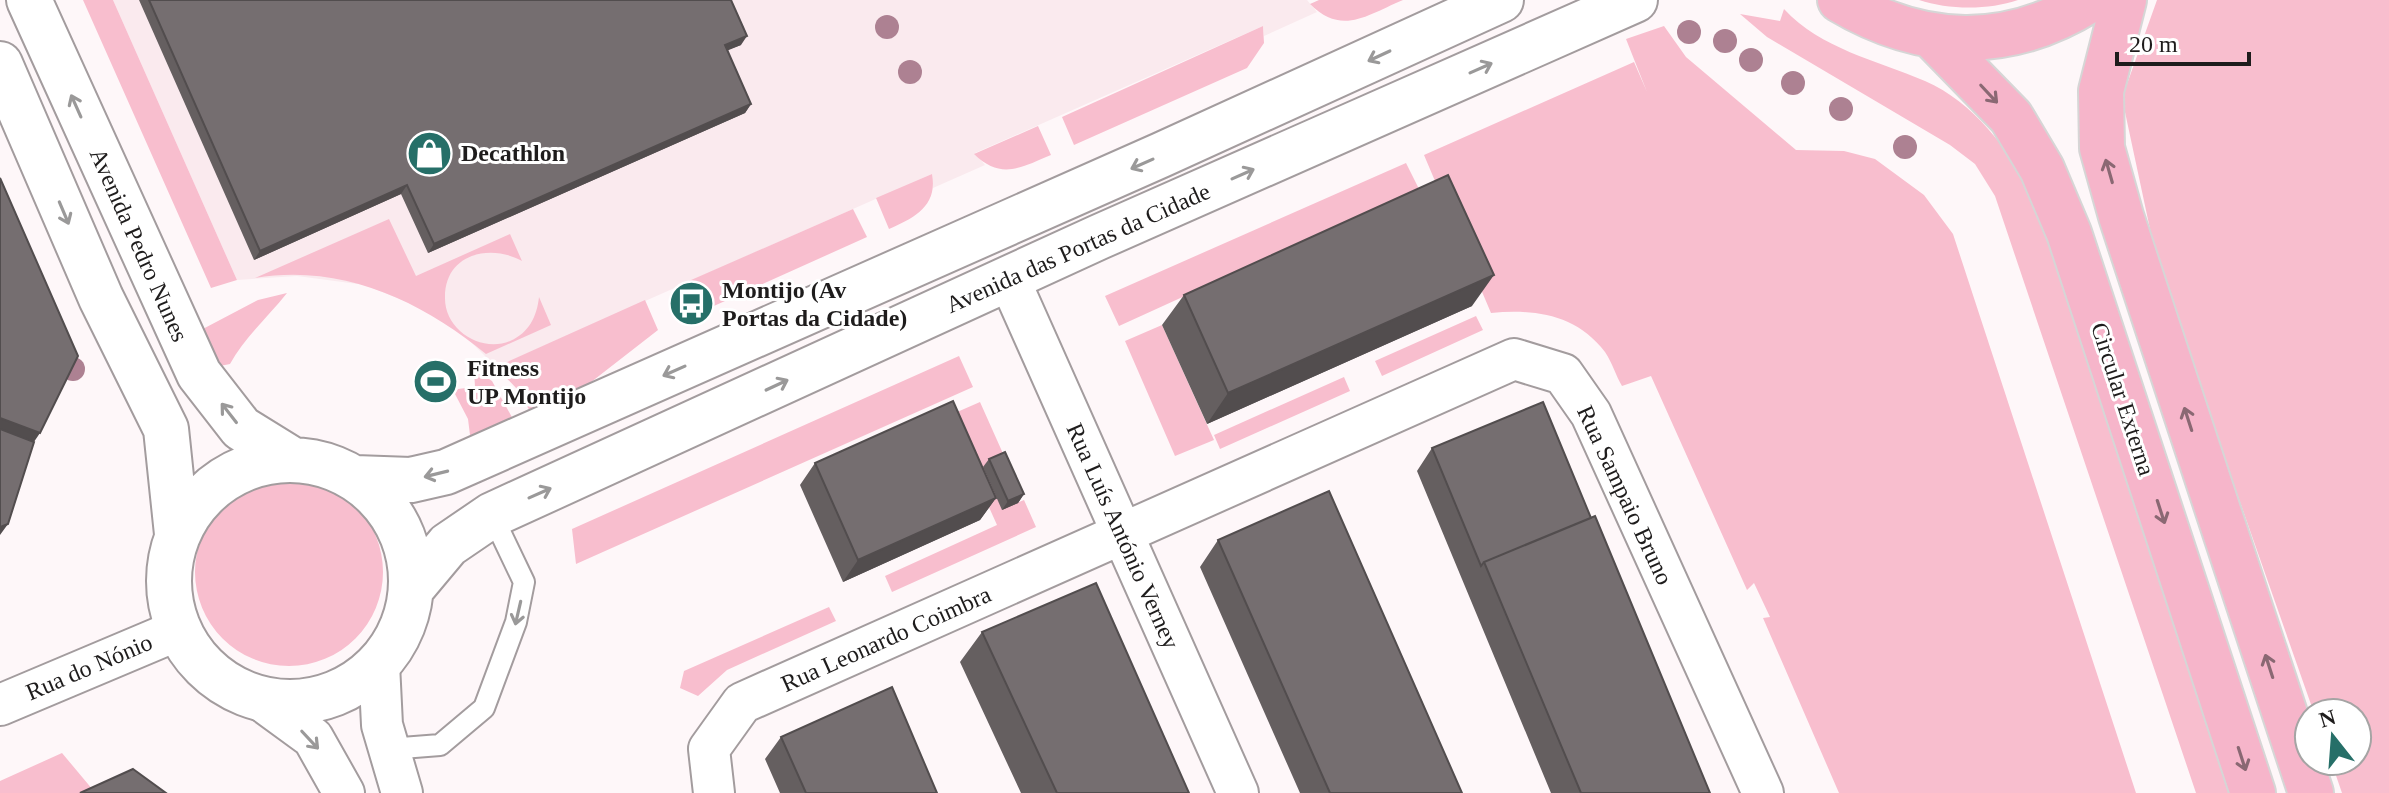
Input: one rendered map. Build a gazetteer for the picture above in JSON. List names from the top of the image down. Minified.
{"streets":{"main road":["Circular Externa"],"street":["Avenida Pedro Nunes","Avenida das Portas da Cidade","Rua Sampaio Bruno","Rua Luís António Verney","Rua Leonardo Coimbra","Rua do Nónio"]},"crossings":[["Avenida Pedro Nunes","Avenida das Portas da Cidade"],["Avenida Pedro Nunes","Rua do Nónio"],["Avenida das Portas da Cidade","Rua Luís António Verney"],["Avenida das Portas da Cidade","Rua do Nónio"],["Rua Sampaio Bruno","Rua Luís António Verney"],["Rua Sampaio Bruno","Rua Leonardo Coimbra"],["Rua Luís António Verney","Rua Leonardo Coimbra"]],"places":{"shop":["Decathlon"],"bus stop":["Montijo (Av Portas da Cidade)"],"sports":["Fitness UP Montijo"]},"scale_bar":"20 m","north":"top"}
